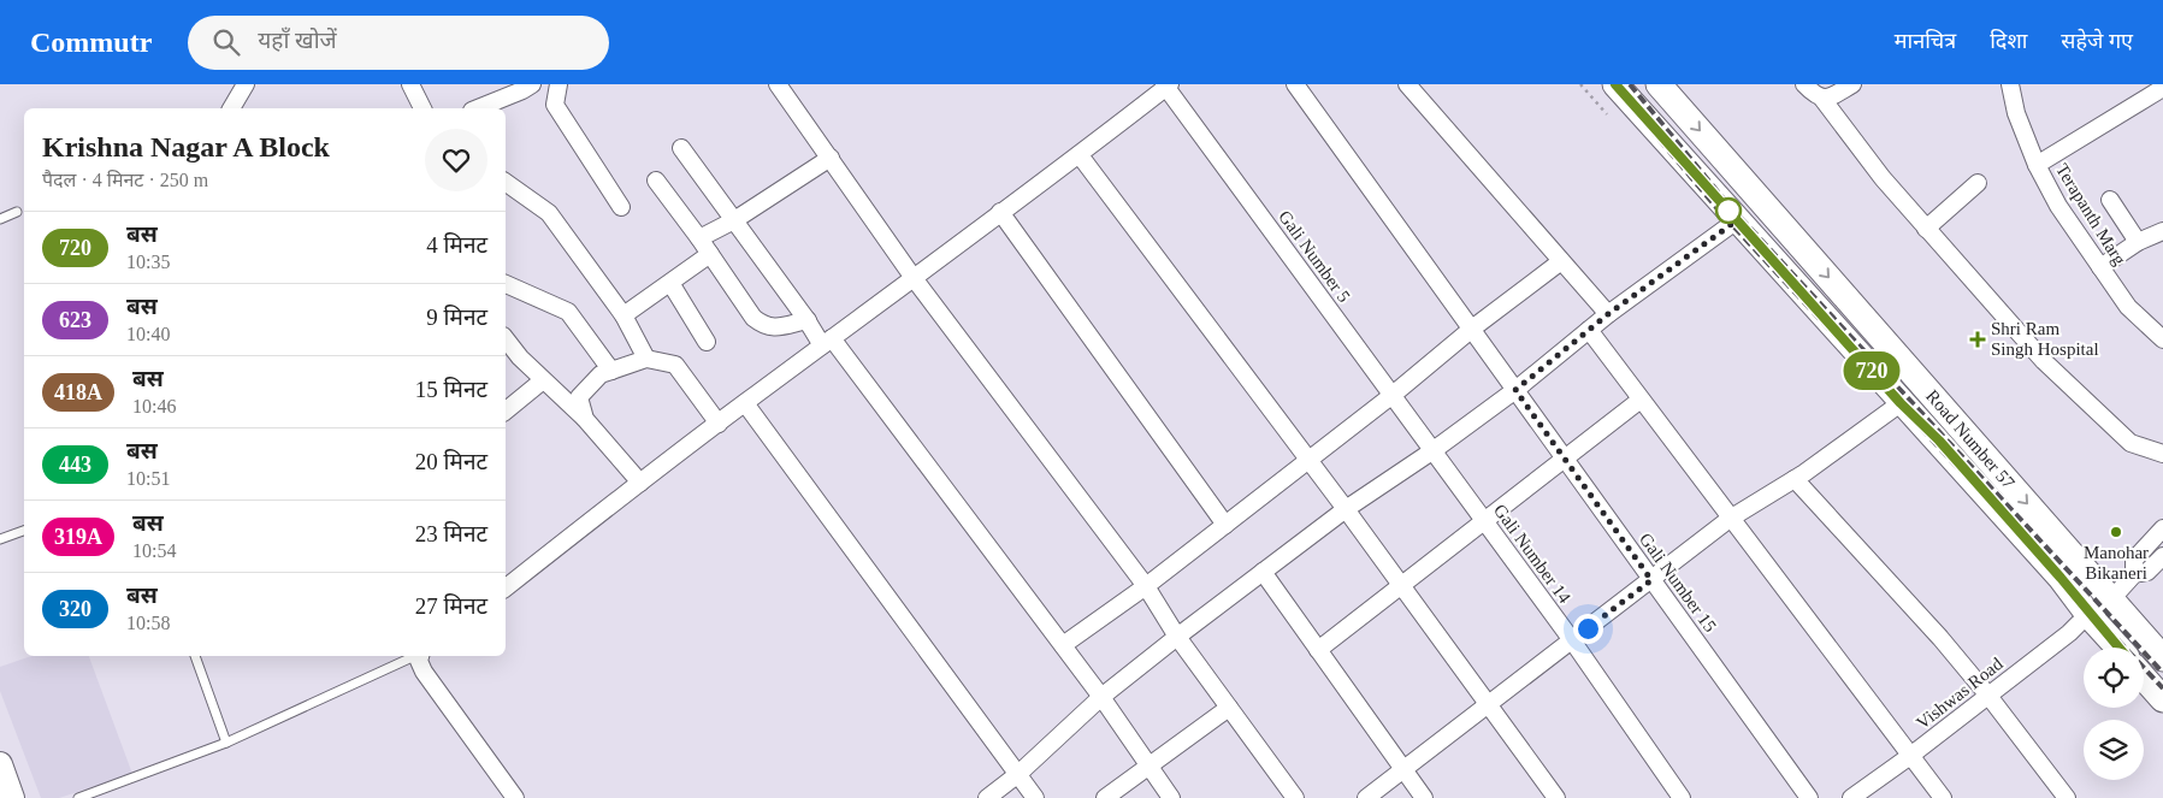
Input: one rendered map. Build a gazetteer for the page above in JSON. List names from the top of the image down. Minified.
{"streets":{"main road":["Road Number 57"],"street":["Terapanth Marg","Gali Number 5","Gali Number 14","Gali Number 15","Vishwas Road"]},"crossings":[["Gali Number 5","Gali Number 14"],["Road Number 57","Vishwas Road"]],"places":{"health":["Shri Ram Singh Hospital"],"other":["Manohar Bikaneri"]},"lines":["bus line 720"],"page":{"header":"Commutr","search":"यहाँ खोजें","nav":["मानचित्र","दिशा","सहेजे गए"],"on_map":"720","heading":["Krishna Nagar A Block","पैदल · 4 मिनट · 250 m"],"list":[{"mark":"720","name":"बस","note":"10:35","value":"4 मिनट"},{"mark":"623","name":"बस","note":"10:40","value":"9 मिनट"},{"mark":"418A","name":"बस","note":"10:46","value":"15 मिनट"},{"mark":"443","name":"बस","note":"10:51","value":"20 मिनट"},{"mark":"319A","name":"बस","note":"10:54","value":"23 मिनट"},{"mark":"320","name":"बस","note":"10:58","value":"27 मिनट"}]}}
